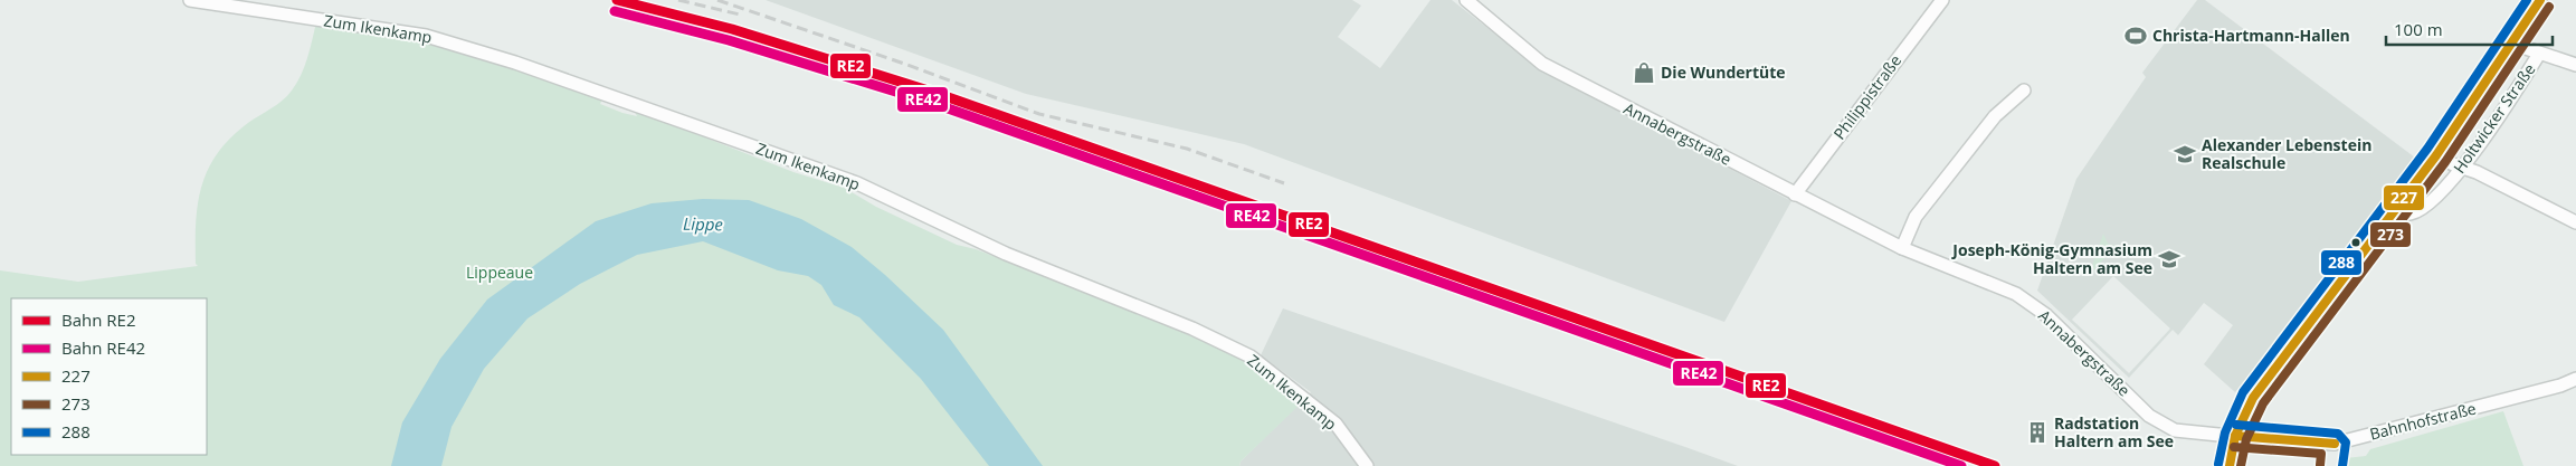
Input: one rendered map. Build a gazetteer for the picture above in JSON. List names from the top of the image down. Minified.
{"streets":{"street":["Zum Ikenkamp","Philippistraße","Holtwicker Straße","Annabergstraße","Bahnhofstraße"]},"crossings":[["Philippistraße","Annabergstraße"],["Holtwicker Straße","Annabergstraße"],["Holtwicker Straße","Bahnhofstraße"],["Annabergstraße","Bahnhofstraße"]],"water":["Lippe"],"parks":["Lippeaue"],"places":{"sports":["Christa-Hartmann-Hallen"],"shop":["Die Wundertüte"],"school or university":["Alexander Lebenstein Realschule","Joseph-König-Gymnasium Haltern am See"],"building":["Radstation Haltern am See"]},"lines":["rail line RE2","transit line 227","transit line 288","transit line 273","rail line RE42"],"legend":["Bahn RE2","Bahn RE42","227","273","288"],"scale_bar":"100 m"}
